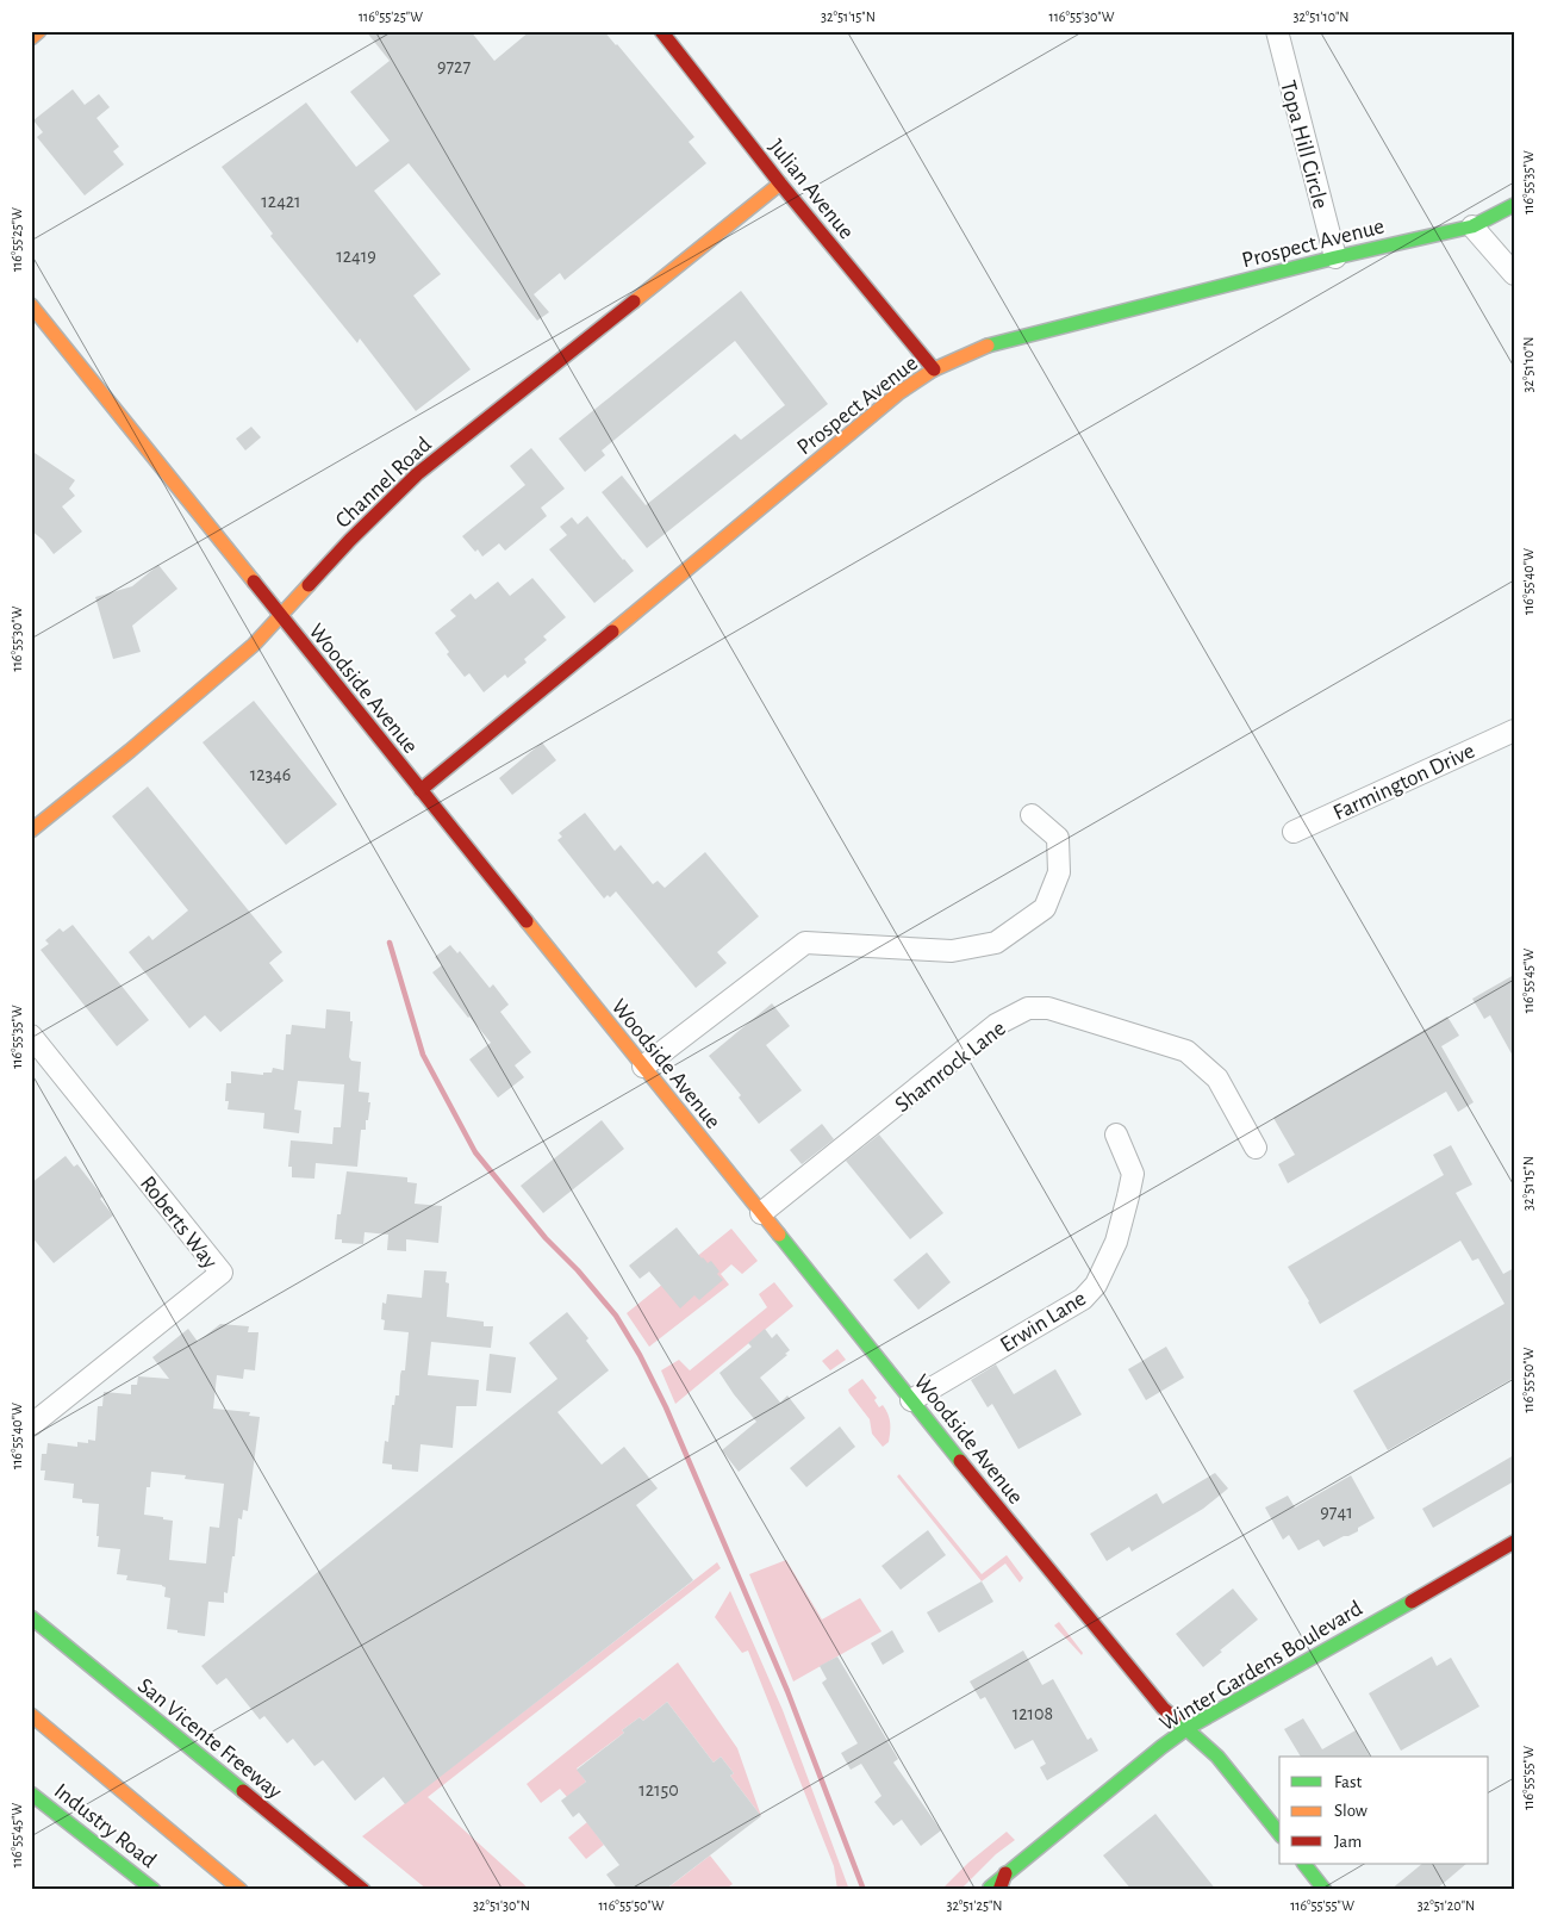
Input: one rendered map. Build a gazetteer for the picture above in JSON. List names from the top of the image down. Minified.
{"streets":{"main road":["Julian Avenue","Prospect Avenue","Channel Road","Woodside Avenue","Winter Gardens Boulevard","San Vicente Freeway","Industry Road"],"street":["Topa Hill Circle","Farmington Drive","Shamrock Lane","Roberts Way","Erwin Lane"]},"crossings":[["Topa Hill Circle","Prospect Avenue"],["Julian Avenue","Prospect Avenue"],["Julian Avenue","Channel Road"],["Prospect Avenue","Woodside Avenue"],["Channel Road","Woodside Avenue"],["Woodside Avenue","Shamrock Lane"],["Woodside Avenue","Erwin Lane"],["Woodside Avenue","Winter Gardens Boulevard"]],"house_numbers":["9727","12421","12419","12346","9741","12108","12150"],"legend":["Fast","Slow","Jam"],"coordinates":["116°55'25\"W","32°51'15\"N","116°55'30\"W","32°51'10\"N","116°55'35\"W","116°55'40\"W","116°55'45\"W","116°55'50\"W","116°55'55\"W","32°51'30\"N","32°51'25\"N","32°51'20\"N"]}
